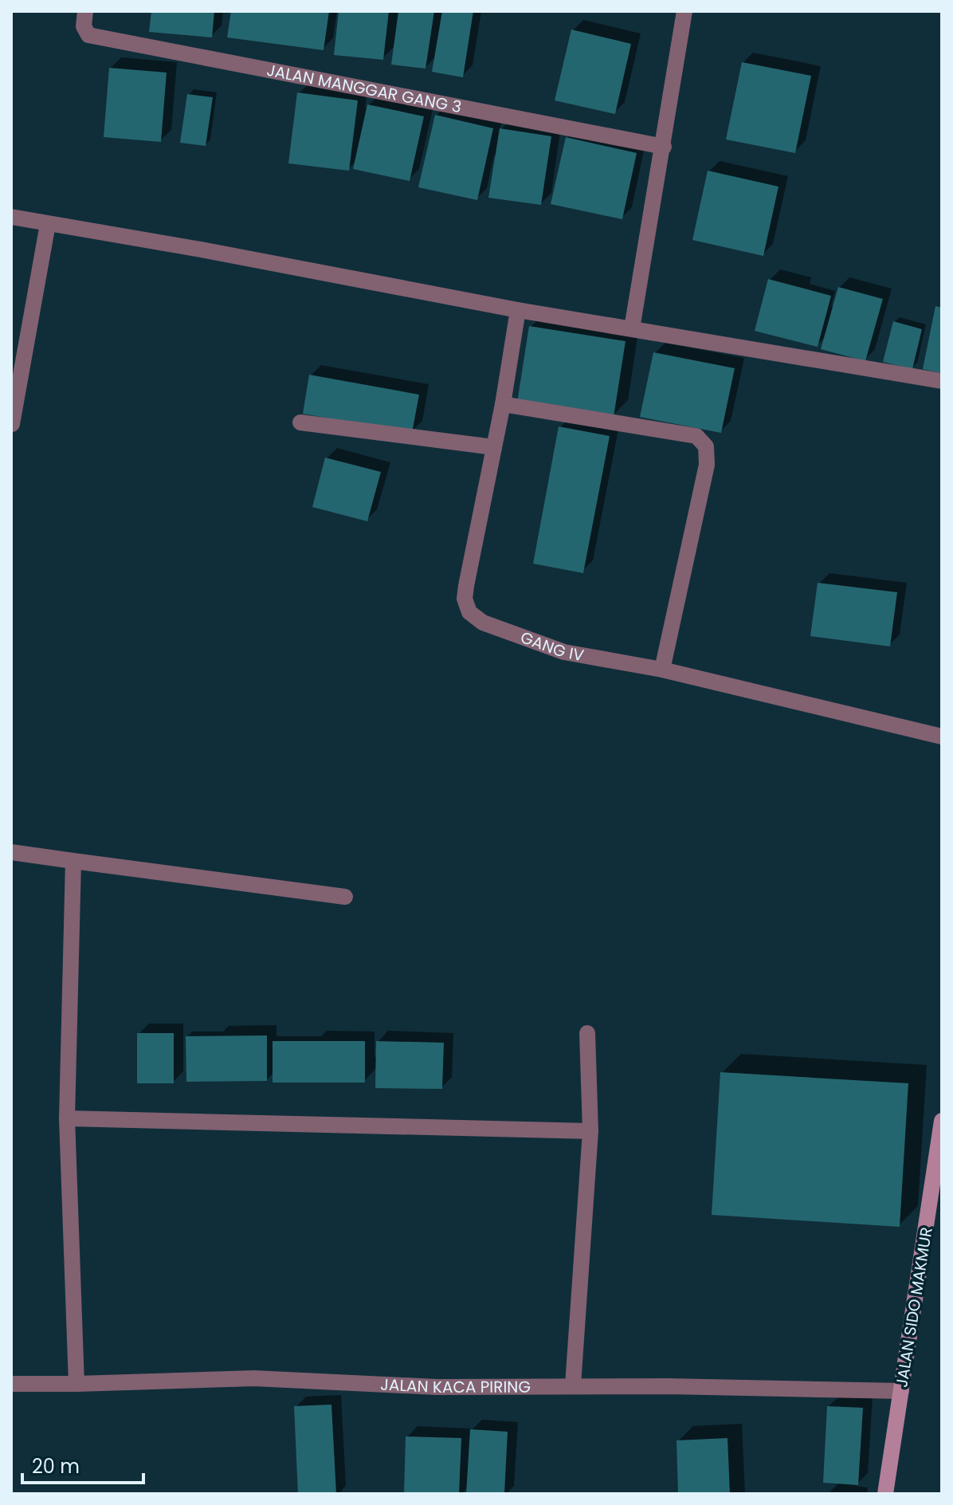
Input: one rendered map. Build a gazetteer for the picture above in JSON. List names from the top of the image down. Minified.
{"streets":{"main road":["JALAN SIDO MAKMUR"],"street":["JALAN MANGGAR GANG 3","GANG IV","JALAN KACA PIRING"]},"crossings":[["JALAN SIDO MAKMUR","JALAN KACA PIRING"]],"scale_bar":"20 m"}
